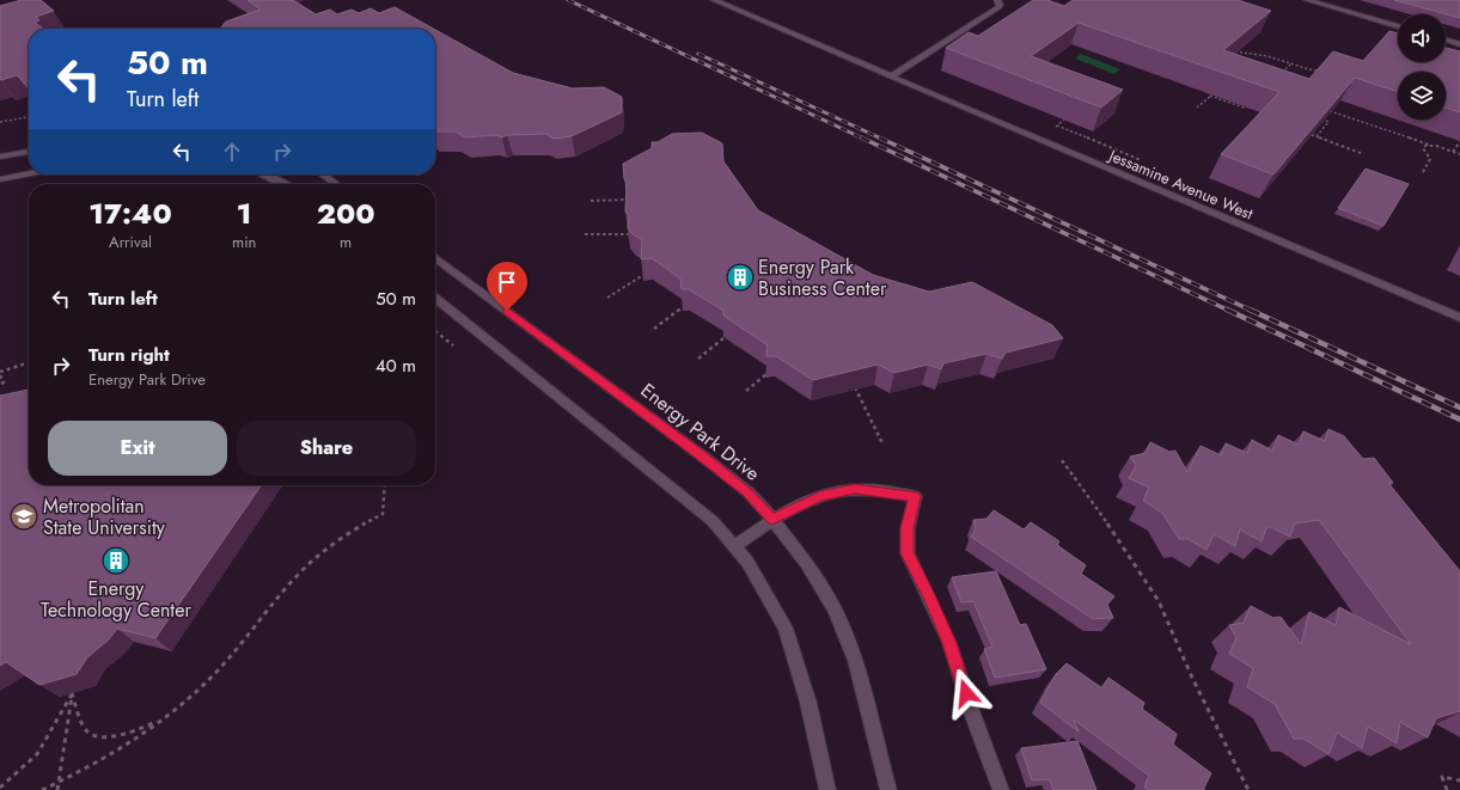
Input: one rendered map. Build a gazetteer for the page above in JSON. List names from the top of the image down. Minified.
{"streets":{"street":["Jessamine Avenue West","Energy Park Drive"]},"places":{"building":["Energy Park Business Center","Energy Technology Center"],"school or university":["Metropolitan State University"]},"page":{"turn":["50 m","Turn left"],"eta":["17:40","Arrival","1","min","200","m"],"list":[{"name":"Turn left","value":"50 m"},{"name":"Turn right","note":"Energy Park Drive","value":"40 m"}],"buttons":["Exit","Share"]}}
